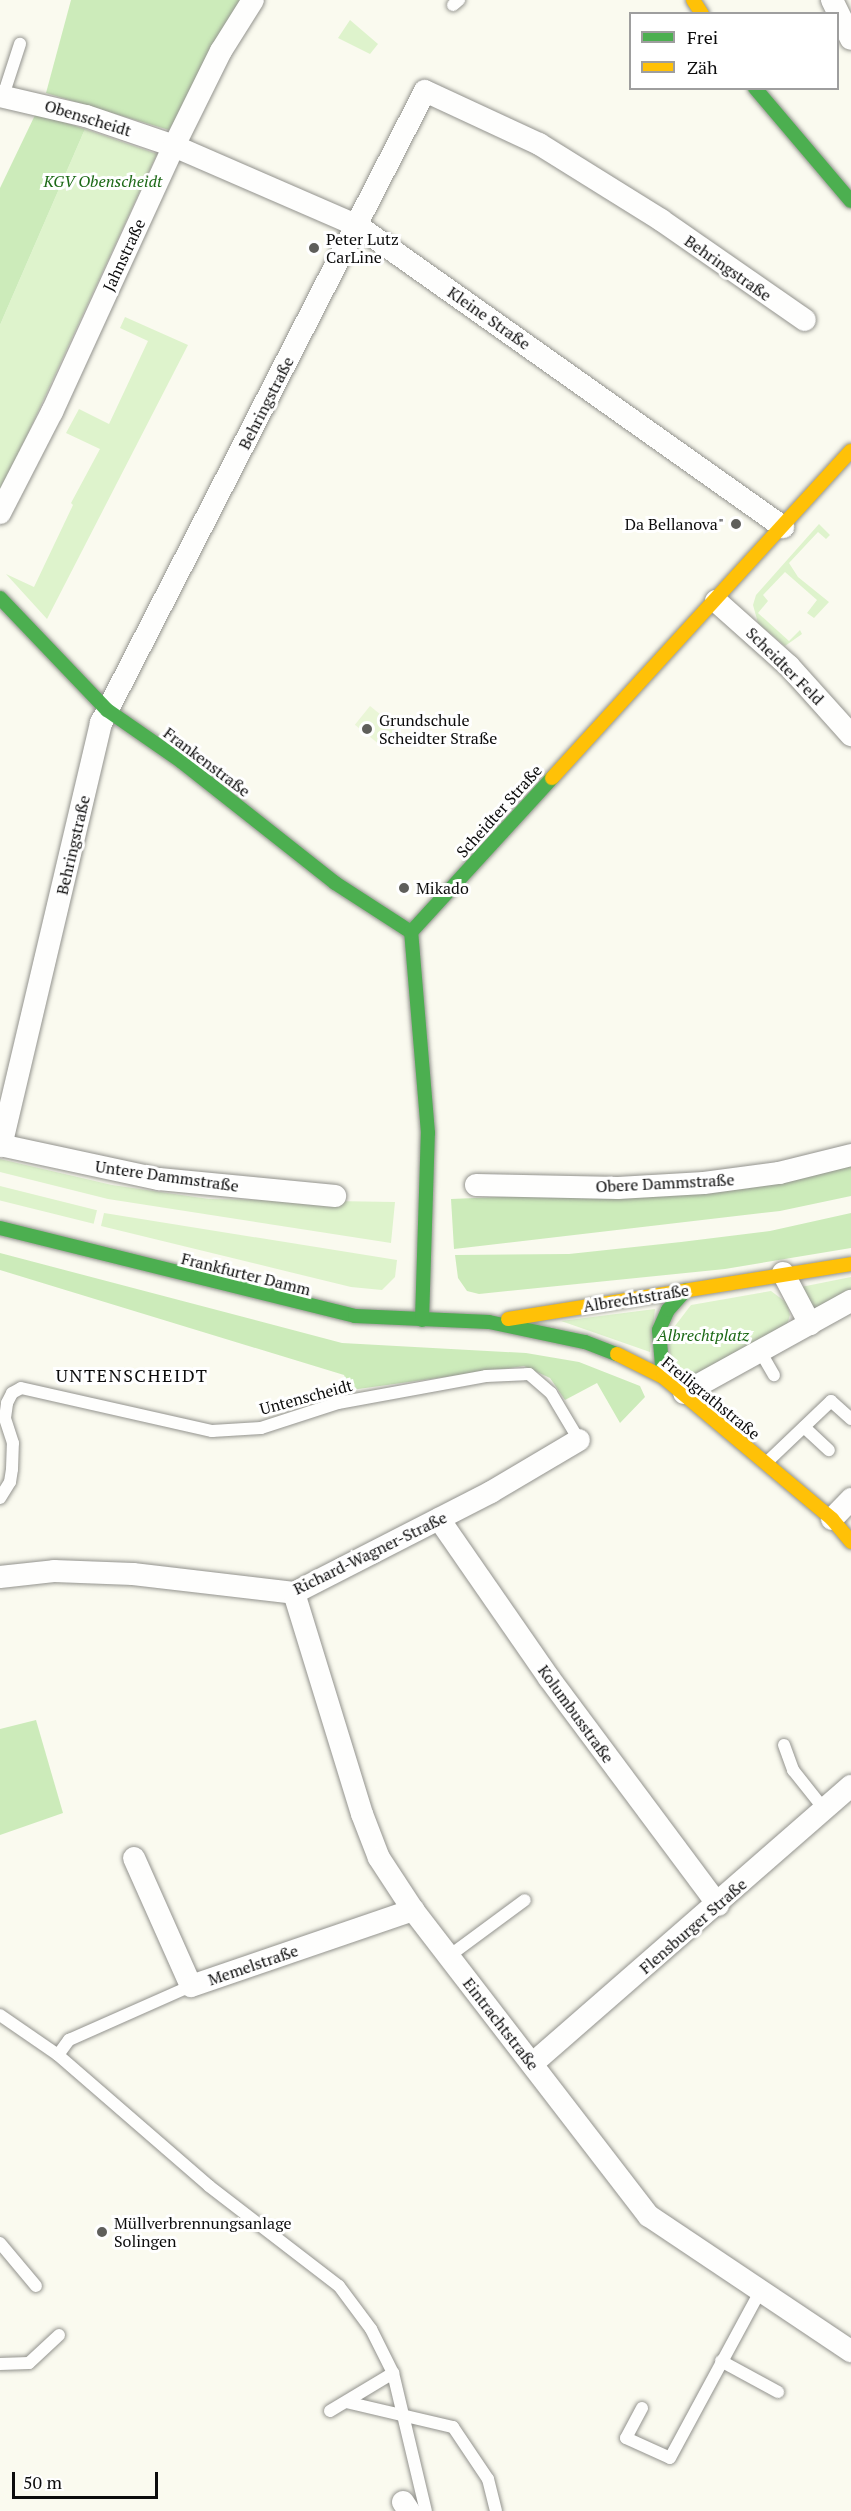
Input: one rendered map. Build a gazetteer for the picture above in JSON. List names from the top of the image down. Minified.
{"streets":{"street":["Obenscheidt","Jahnstraße","Behringstraße","Kleine Straße","Scheidter Feld","Frankenstraße","Scheidter Straße","Untere Dammstraße","Obere Dammstraße","Frankfurter Damm","Albrechtstraße","Freiligrathstraße","Richard-Wagner-Straße","Kolumbusstraße","Flensburger Straße","Memelstraße","Eintrachtstraße"],"lane":["Untenscheidt"]},"crossings":[["Obenscheidt","Jahnstraße"],["Obenscheidt","Kleine Straße"],["Jahnstraße","Kleine Straße"],["Behringstraße","Kleine Straße"],["Behringstraße","Frankenstraße"],["Behringstraße","Untere Dammstraße"],["Kleine Straße","Scheidter Straße"],["Scheidter Feld","Scheidter Straße"],["Frankenstraße","Scheidter Straße"],["Frankfurter Damm","Albrechtstraße"],["Frankfurter Damm","Freiligrathstraße"],["Albrechtstraße","Freiligrathstraße"],["Untenscheidt","Richard-Wagner-Straße"],["Richard-Wagner-Straße","Kolumbusstraße"],["Richard-Wagner-Straße","Eintrachtstraße"],["Kolumbusstraße","Flensburger Straße"],["Flensburger Straße","Eintrachtstraße"],["Memelstraße","Eintrachtstraße"]],"districts":["UNTENSCHEIDT"],"parks":["KGV Obenscheidt","Albrechtplatz"],"places":["Peter Lutz CarLine","Da Bellanova\"","Grundschule Scheidter Straße","Mikado","Müllverbrennungsanlage Solingen"],"legend":["Frei","Zäh"],"scale_bar":"50 m"}
